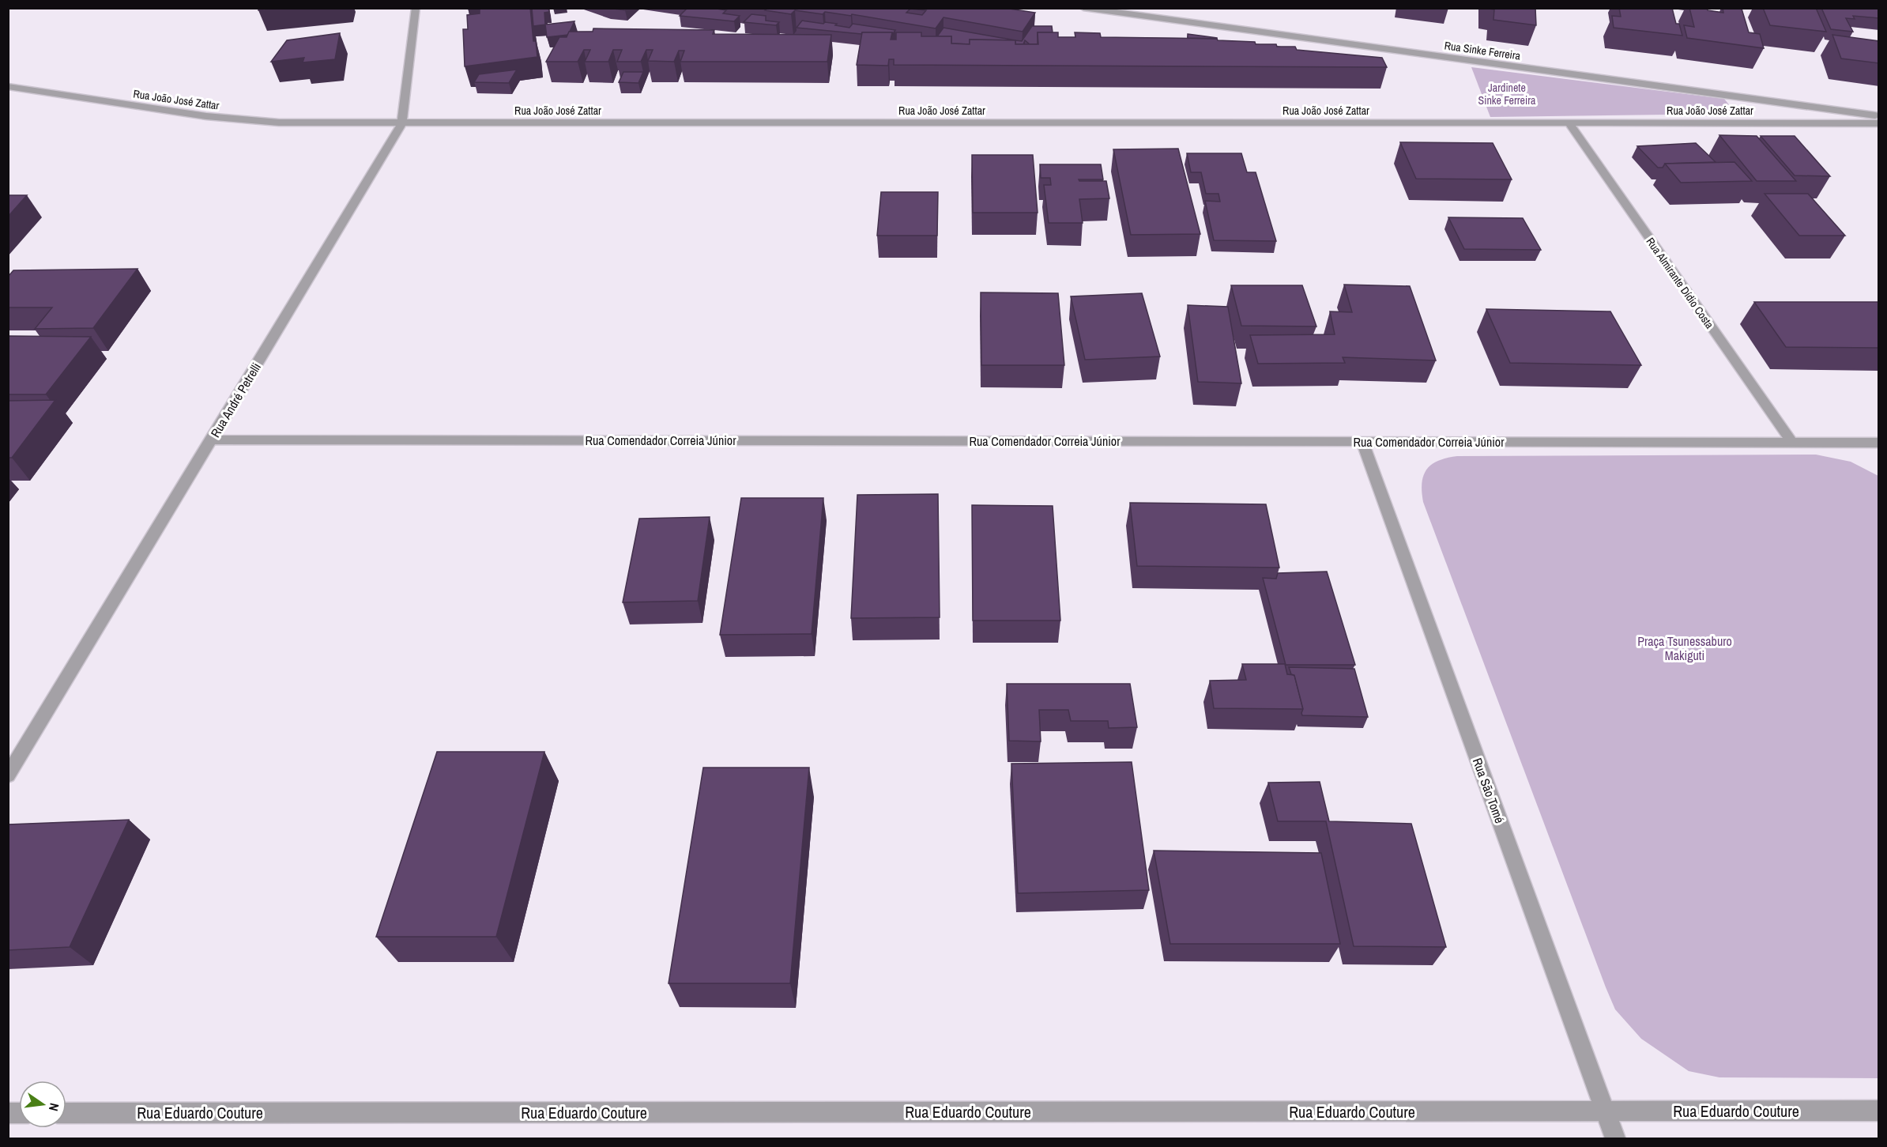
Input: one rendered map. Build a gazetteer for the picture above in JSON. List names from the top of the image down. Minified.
{"streets":{"street":["Rua Sinke Ferreira","Rua João José Zattar","Rua Almirante Dídio Costa","Rua André Petrelli","Rua Comendador Correia Júnior","Rua São Tomé","Rua Eduardo Couture"]},"crossings":[["Rua João José Zattar","Rua Almirante Dídio Costa"],["Rua João José Zattar","Rua André Petrelli"],["Rua Almirante Dídio Costa","Rua Comendador Correia Júnior"],["Rua André Petrelli","Rua Comendador Correia Júnior"],["Rua Comendador Correia Júnior","Rua São Tomé"],["Rua São Tomé","Rua Eduardo Couture"]],"parks":["Jardinete Sinke Ferreira","Praça Tsunessaburo Makiguti"],"north":"right"}
